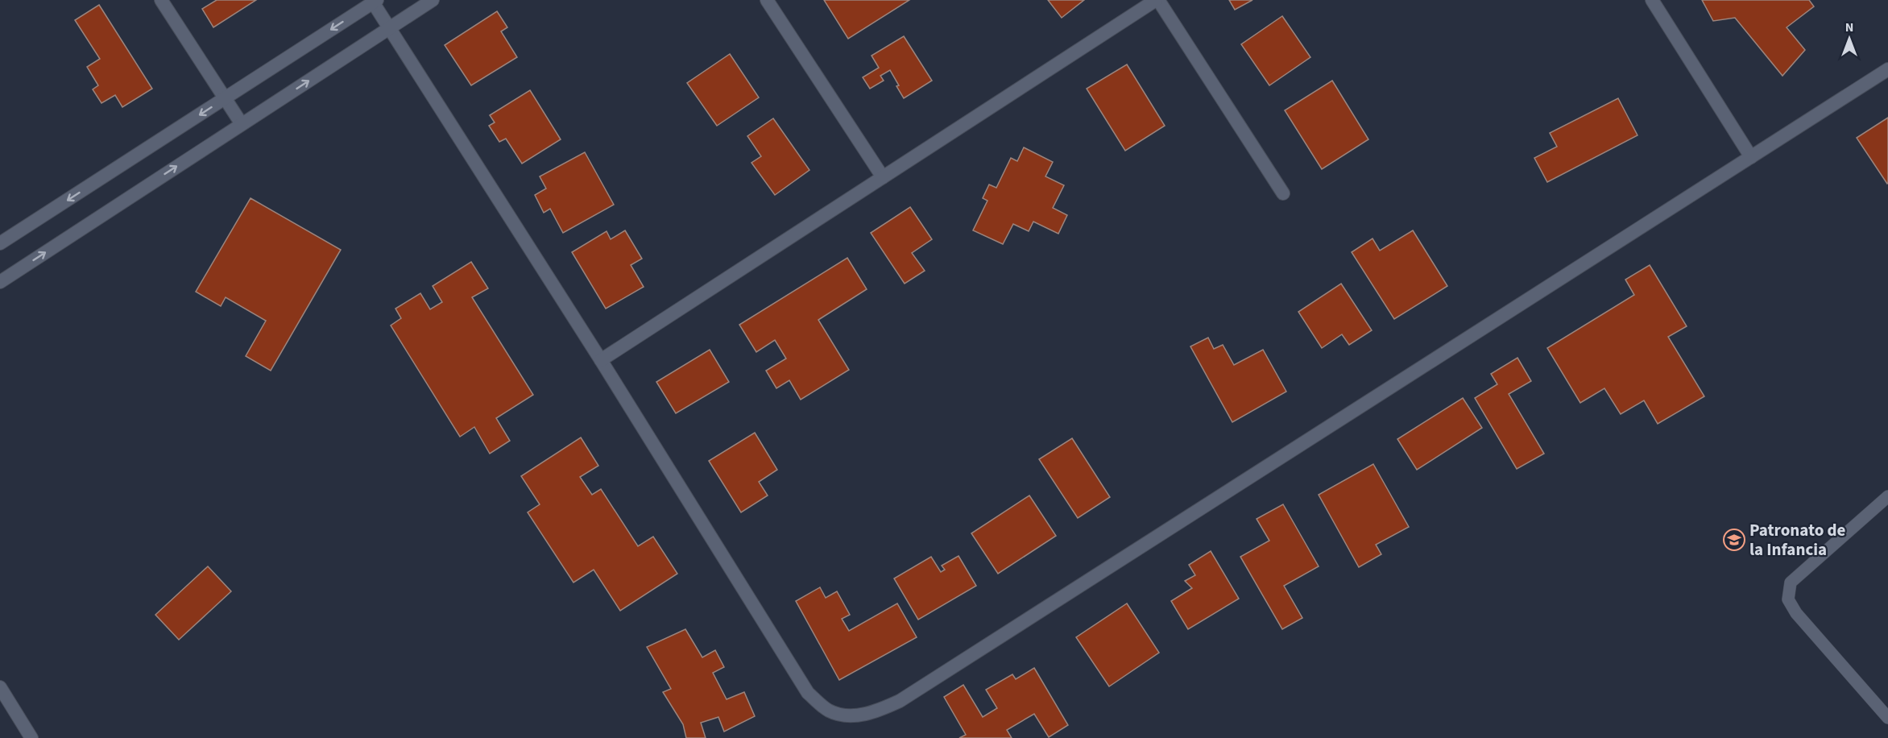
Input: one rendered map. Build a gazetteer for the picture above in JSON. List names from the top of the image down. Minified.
{"places":{"school or university":["Patronato de la Infancia"]},"north":"top"}
